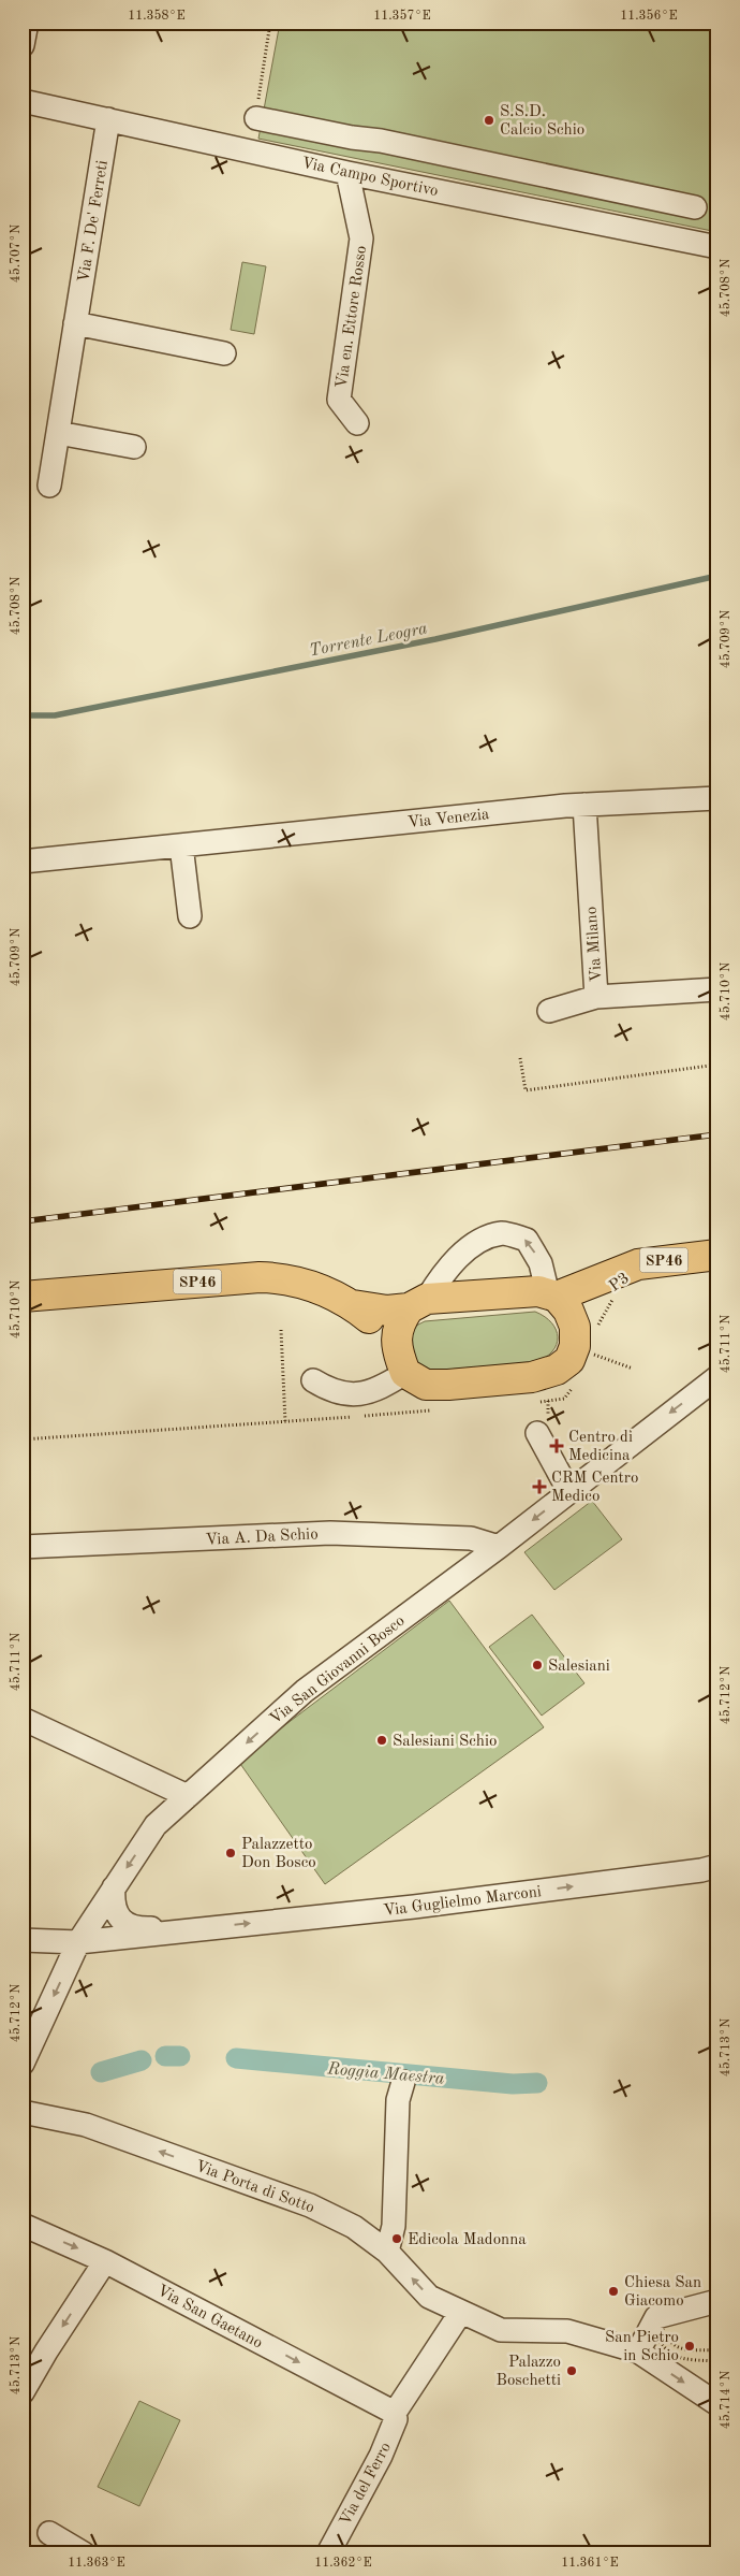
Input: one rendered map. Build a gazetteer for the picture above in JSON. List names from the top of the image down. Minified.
{"streets":{"main road":["SP46"],"street":["Via Campo Sportivo","Via F. De' Ferreti","Via en. Ettore Rosso","Via Venezia","Via Milano","Via A. Da Schio","Via San Giovanni Bosco","Via Guglielmo Marconi","Via Porta di Sotto","Via San Gaetano","Via del Ferro"],"path":["P3"]},"crossings":[["Via Campo Sportivo","Via F. De' Ferreti"],["Via Campo Sportivo","Via en. Ettore Rosso"],["Via Venezia","Via Milano"],["SP46","P3"],["Via A. Da Schio","Via San Giovanni Bosco"],["Via San Giovanni Bosco","Via Guglielmo Marconi"],["Via Porta di Sotto","Via del Ferro"],["Via San Gaetano","Via del Ferro"]],"one_way":["Via San Giovanni Bosco","Via Guglielmo Marconi","Via San Gaetano"],"water":["Torrente Leogra","Roggia Maestra"],"places":{"other":["S.S.D. Calcio Schio","Salesiani","Salesiani Schio","Palazzetto Don Bosco","Edicola Madonna","Chiesa San Giacomo","San Pietro in Schio","Palazzo Boschetti"],"health":["Centro di Medicina","CRM Centro Medico"]},"coordinates":["11.358°E","11.357°E","11.356°E","45.707°N","45.708°N","45.709°N","45.710°N","45.711°N","45.712°N","45.713°N","45.714°N","11.363°E","11.362°E","11.361°E"]}
